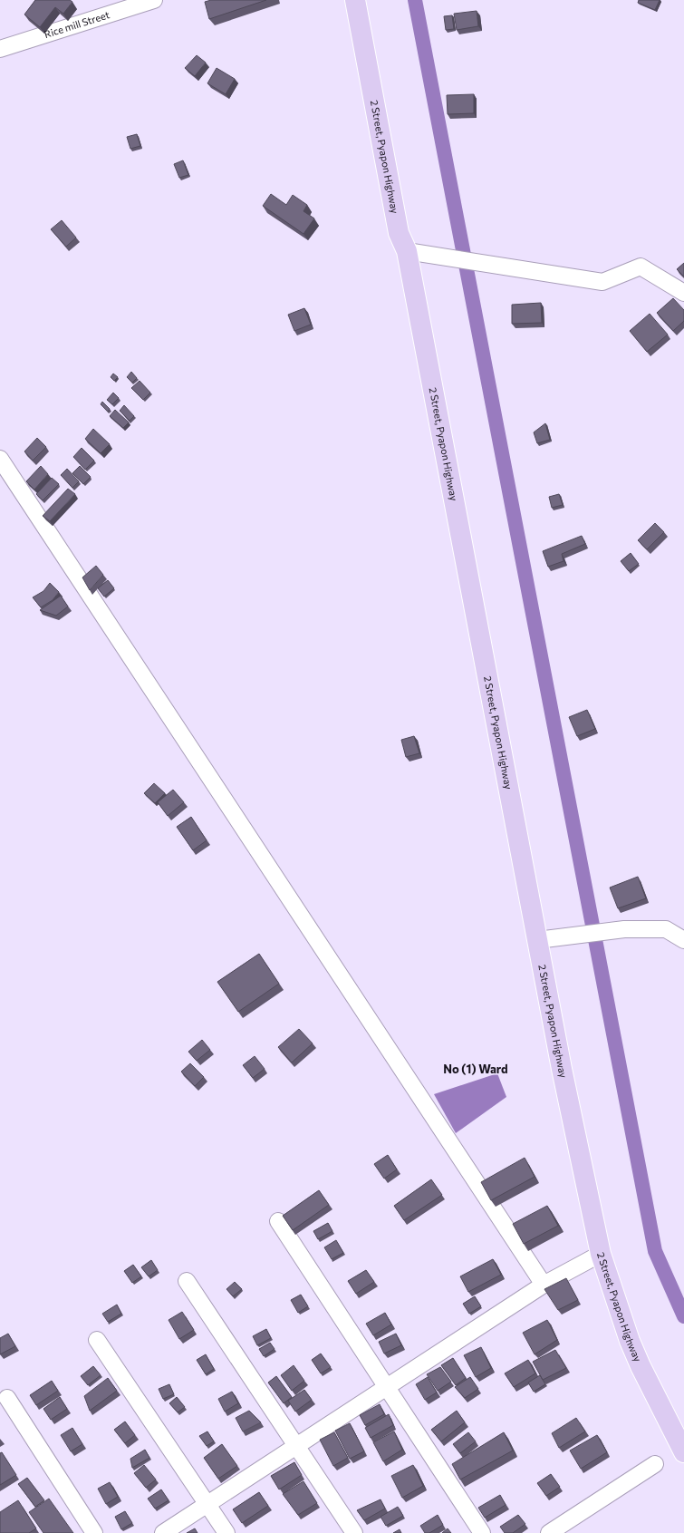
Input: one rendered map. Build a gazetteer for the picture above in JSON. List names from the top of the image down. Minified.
{"streets":{"main road":["2 Street, Pyapon Highway"],"street":["Rice mill Street"]},"districts":["No (1) Ward"]}
